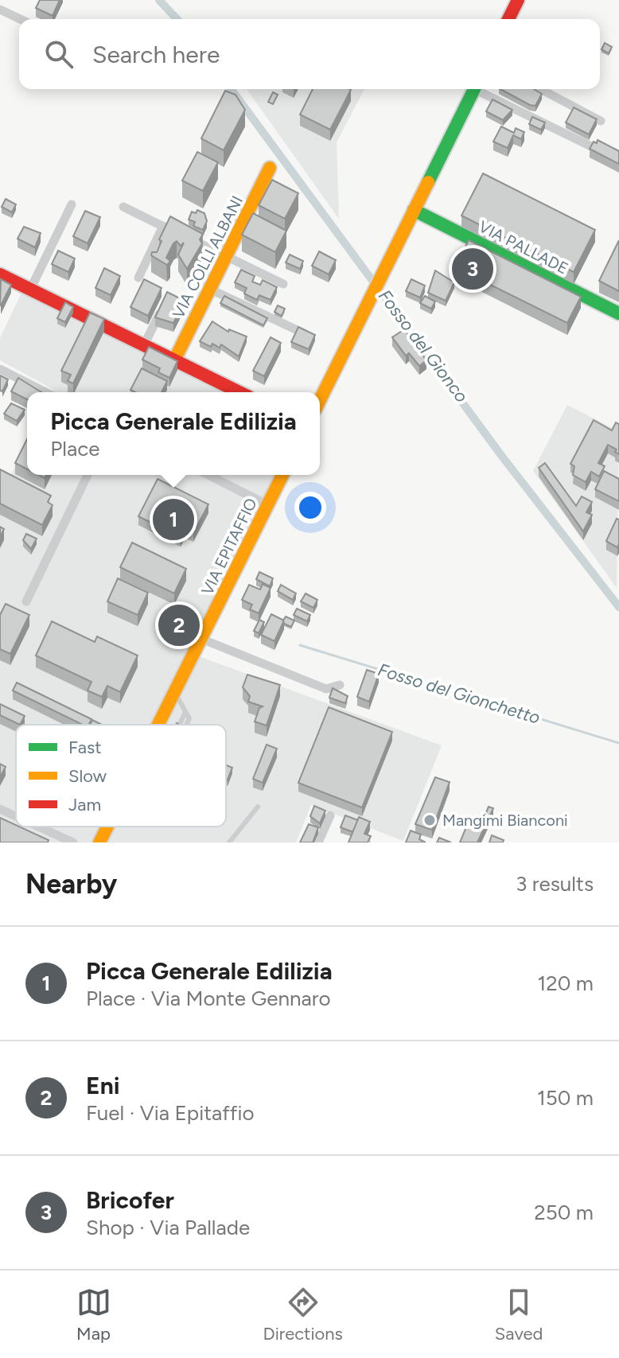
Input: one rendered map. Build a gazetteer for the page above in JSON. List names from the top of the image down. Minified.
{"streets":{"main road":["VIA PALLADE","VIA COLLI ALBANI","VIA EPITAFFIO"]},"water":["Fosso del Gionco","Fosso del Gionchetto"],"places":["Mangimi Bianconi"],"legend":["Fast","Slow","Jam"],"page":{"search":"Search here","pins":["3","1","2"],"popup":["Picca Generale Edilizia","Place"],"heading":["Nearby","3 results"],"list":[{"mark":"1","name":"Picca Generale Edilizia","note":"Place · Via Monte Gennaro","value":"120 m"},{"mark":"2","name":"Eni","note":"Fuel · Via Epitaffio","value":"150 m"},{"mark":"3","name":"Bricofer","note":"Shop · Via Pallade","value":"250 m"}],"nav":["Map","Directions","Saved"]}}
